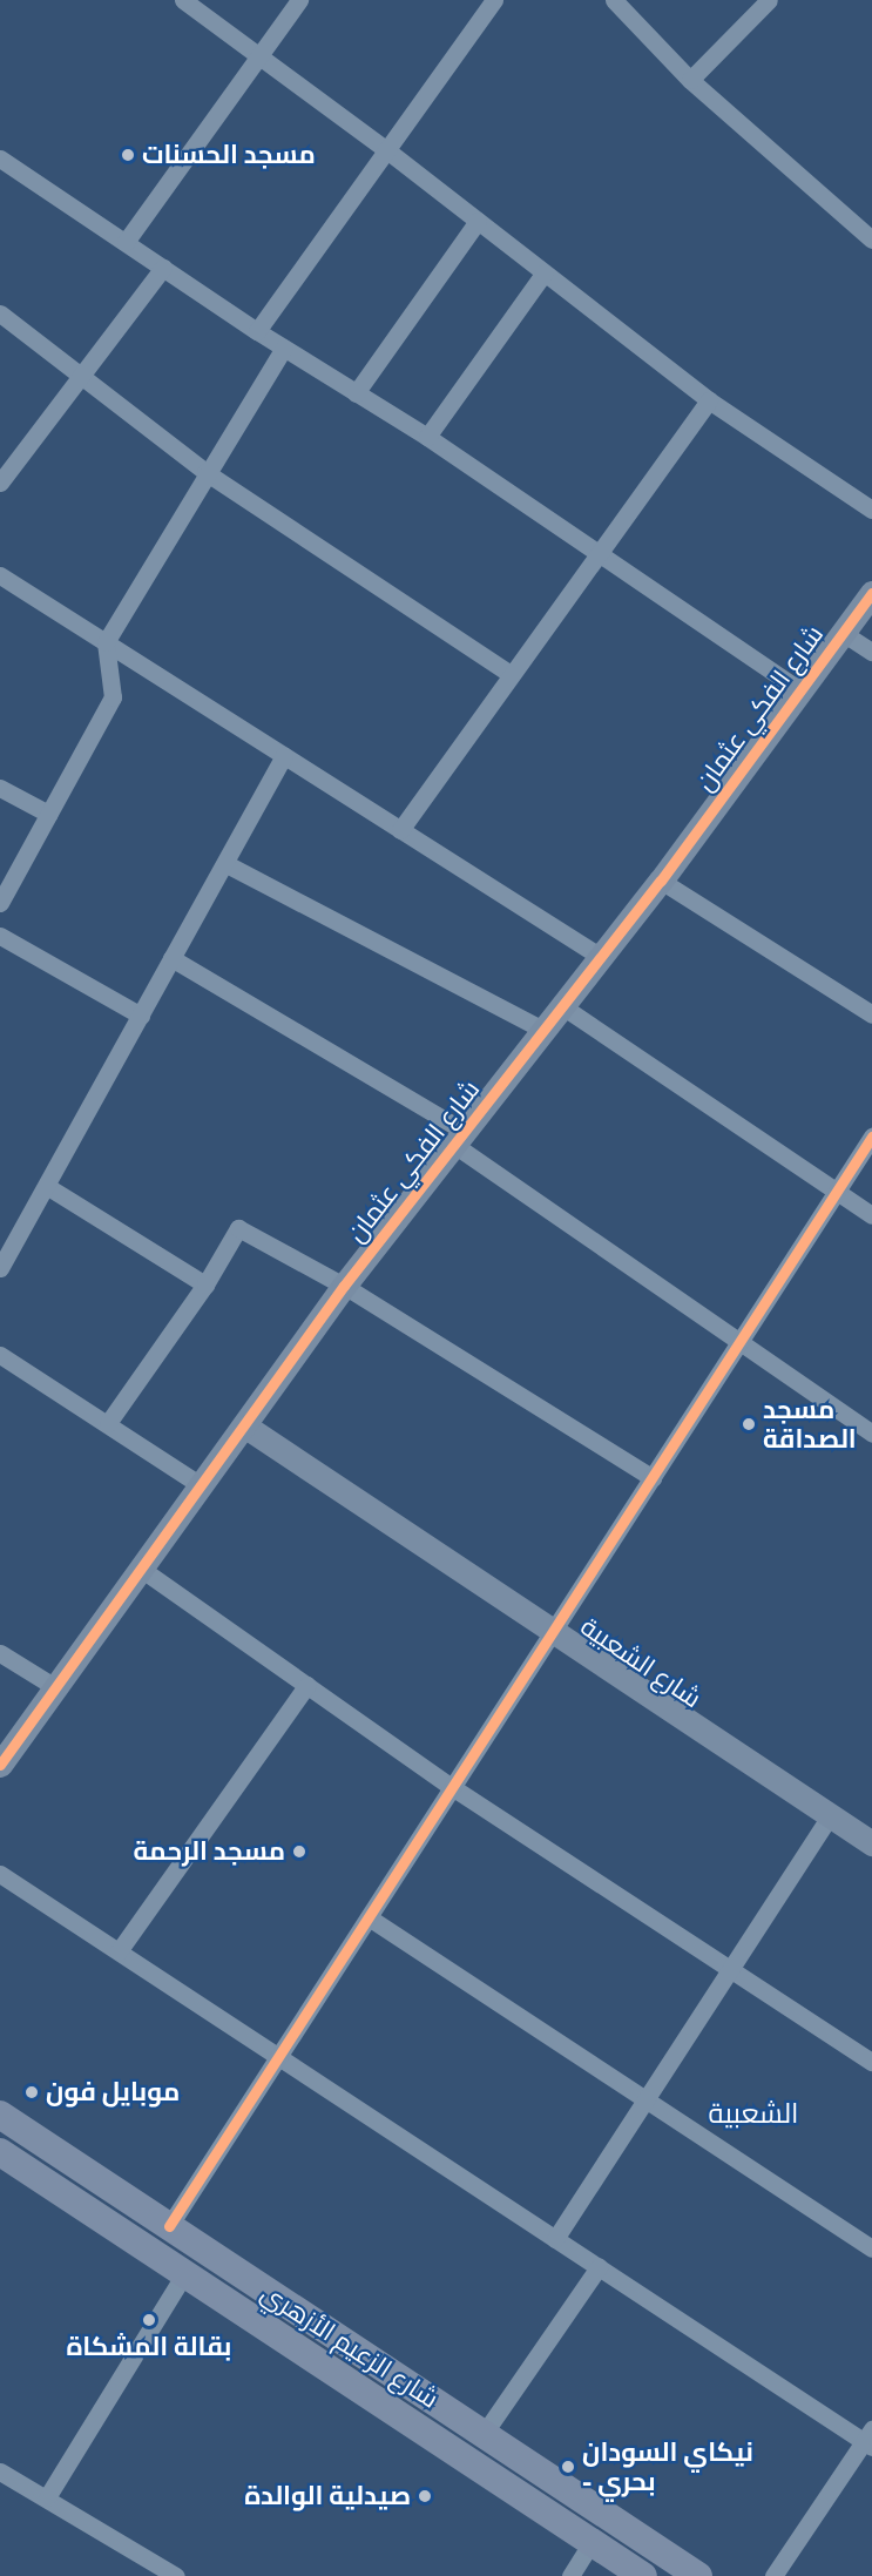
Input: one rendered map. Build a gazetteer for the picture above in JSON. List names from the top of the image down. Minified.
{"streets":{"main road":["شارع الزعيم الأزهري"],"street":["شارع الفكي عثمان","شارع الشعبية"]},"crossings":[["شارع الفكي عثمان","شارع الشعبية"]],"districts":["الشعبية"],"places":["مسجد الحسنات","مسجد الصداقة","مسجد الرحمة","موبايل فون","بقالة المشكاة","نيكاي السودان - بحري","صيدلية الوالدة"]}
